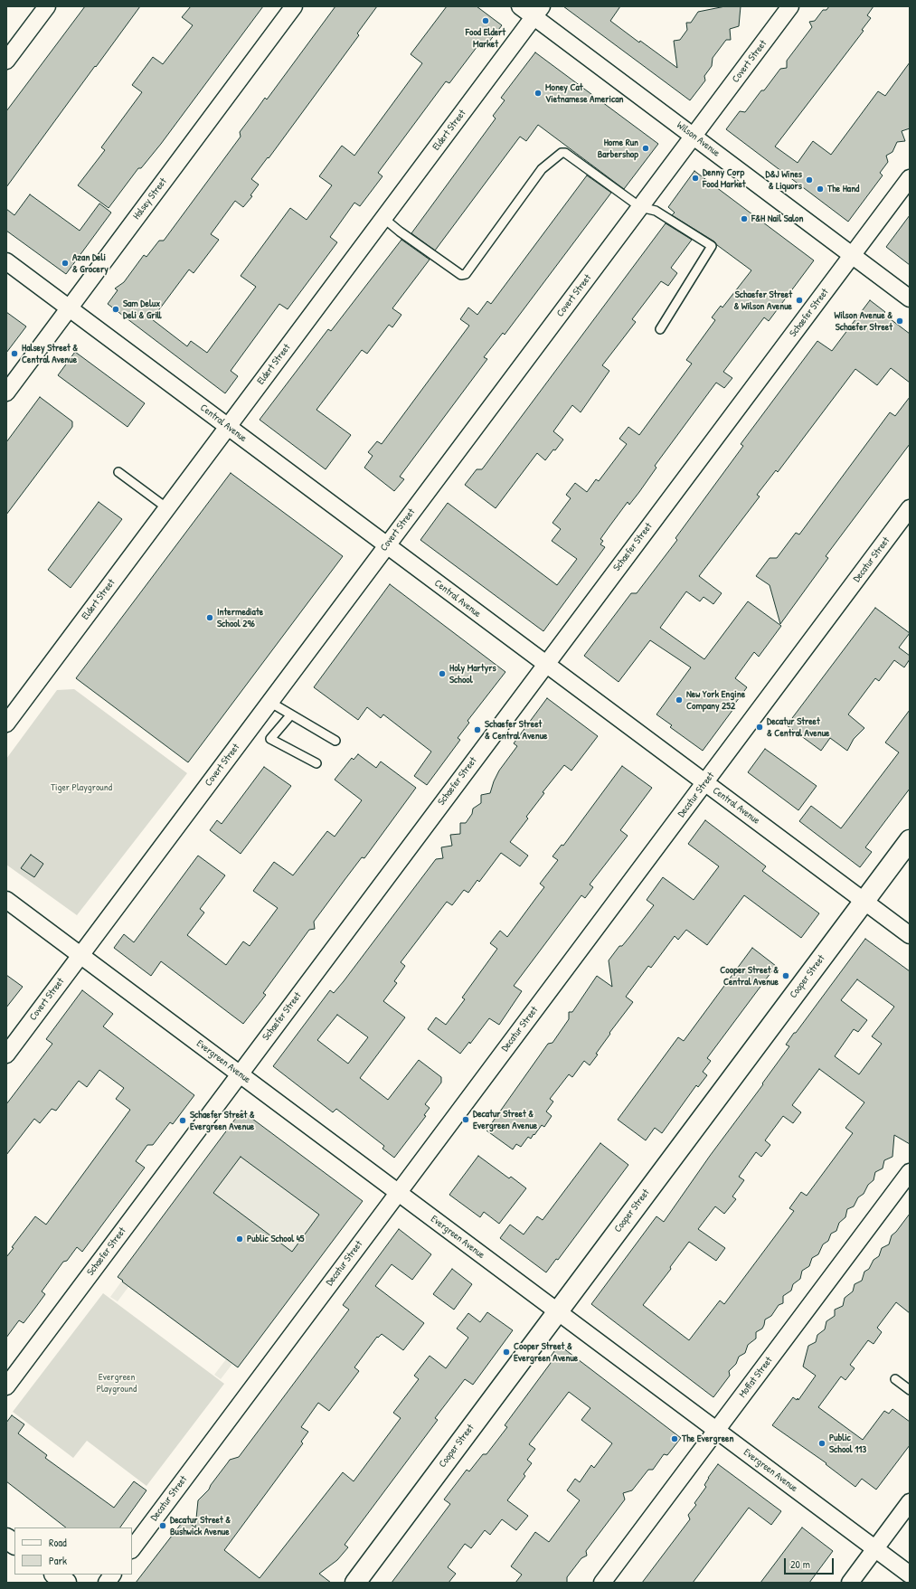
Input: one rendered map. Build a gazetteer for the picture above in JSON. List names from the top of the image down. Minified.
{"streets":{"main road":["Cooper Street"],"street":["Covert Street","Eldert Street","Wilson Avenue","Halsey Street","Schaefer Street","Central Avenue","Decatur Street","Evergreen Avenue","Moffat Street"]},"crossings":[["Covert Street","Wilson Avenue"],["Covert Street","Central Avenue"],["Covert Street","Evergreen Avenue"],["Eldert Street","Wilson Avenue"],["Eldert Street","Central Avenue"],["Wilson Avenue","Schaefer Street"],["Halsey Street","Central Avenue"],["Schaefer Street","Central Avenue"],["Schaefer Street","Evergreen Avenue"],["Central Avenue","Decatur Street"],["Central Avenue","Cooper Street"],["Decatur Street","Evergreen Avenue"],["Cooper Street","Evergreen Avenue"],["Evergreen Avenue","Moffat Street"]],"parks":["Tiger Playground","Evergreen Playground"],"places":["Food Eldert Market","Money Cat Vietnamese American","Home Run Barbershop","Denny Corp Food Market","D&J Wines & Liquors","The Hand","F&H Nail Salon","Azan Deli & Grocery","Schaefer Street & Wilson Avenue","Sam Delux Deli & Grill","Wilson Avenue & Schaefer Street","Halsey Street & Central Avenue","Intermediate School 296","Holy Martyrs School","New York Engine Company 252","Decatur Street & Central Avenue","Schaefer Street & Central Avenue","Cooper Street & Central Avenue","Decatur Street & Evergreen Avenue","Schaefer Street & Evergreen Avenue","Public School 45","Cooper Street & Evergreen Avenue","The Evergreen","Public School 113","Decatur Street & Bushwick Avenue"],"legend":["Road","Park"],"scale_bar":"20 m"}
